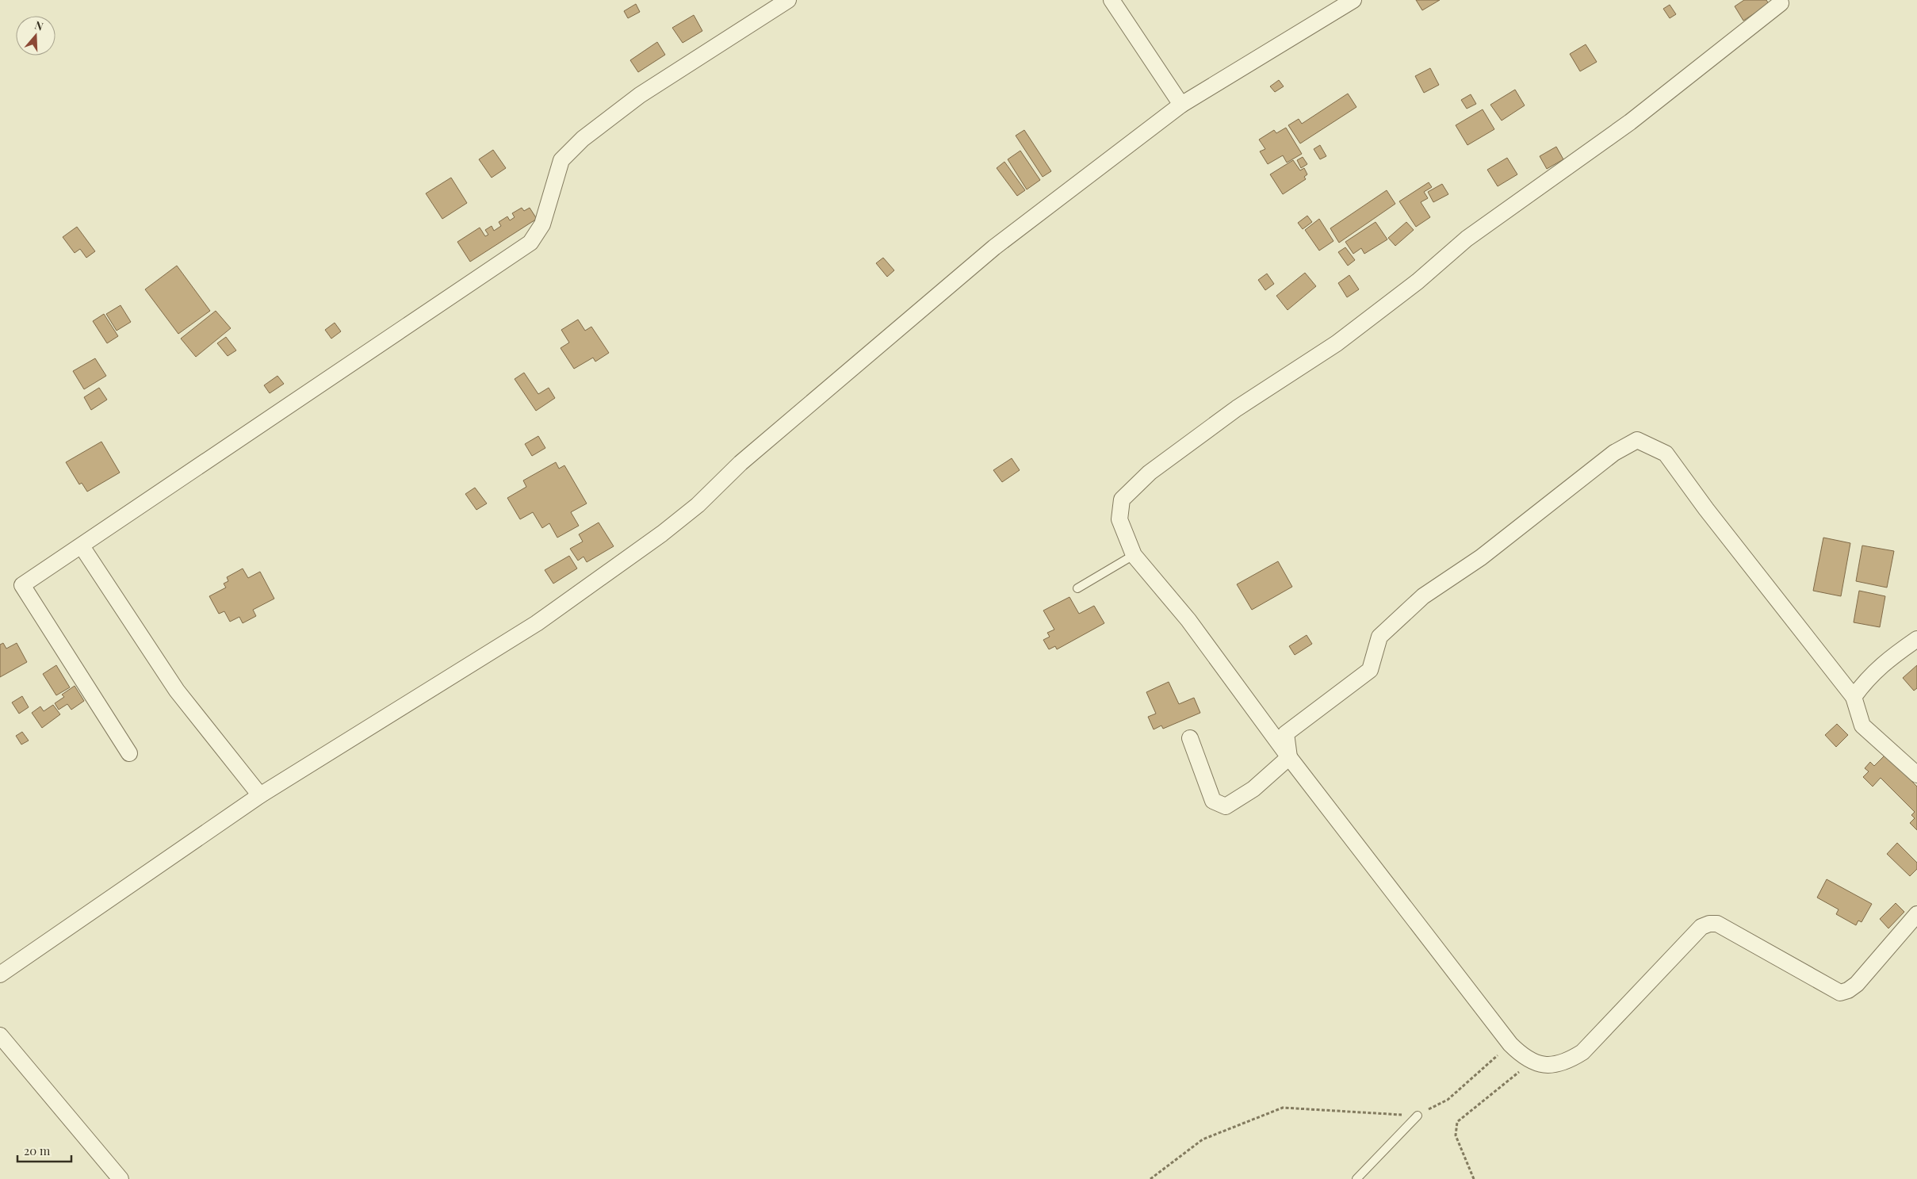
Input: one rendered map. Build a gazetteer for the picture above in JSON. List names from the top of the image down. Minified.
{"scale_bar":"20 m","north":"top"}
